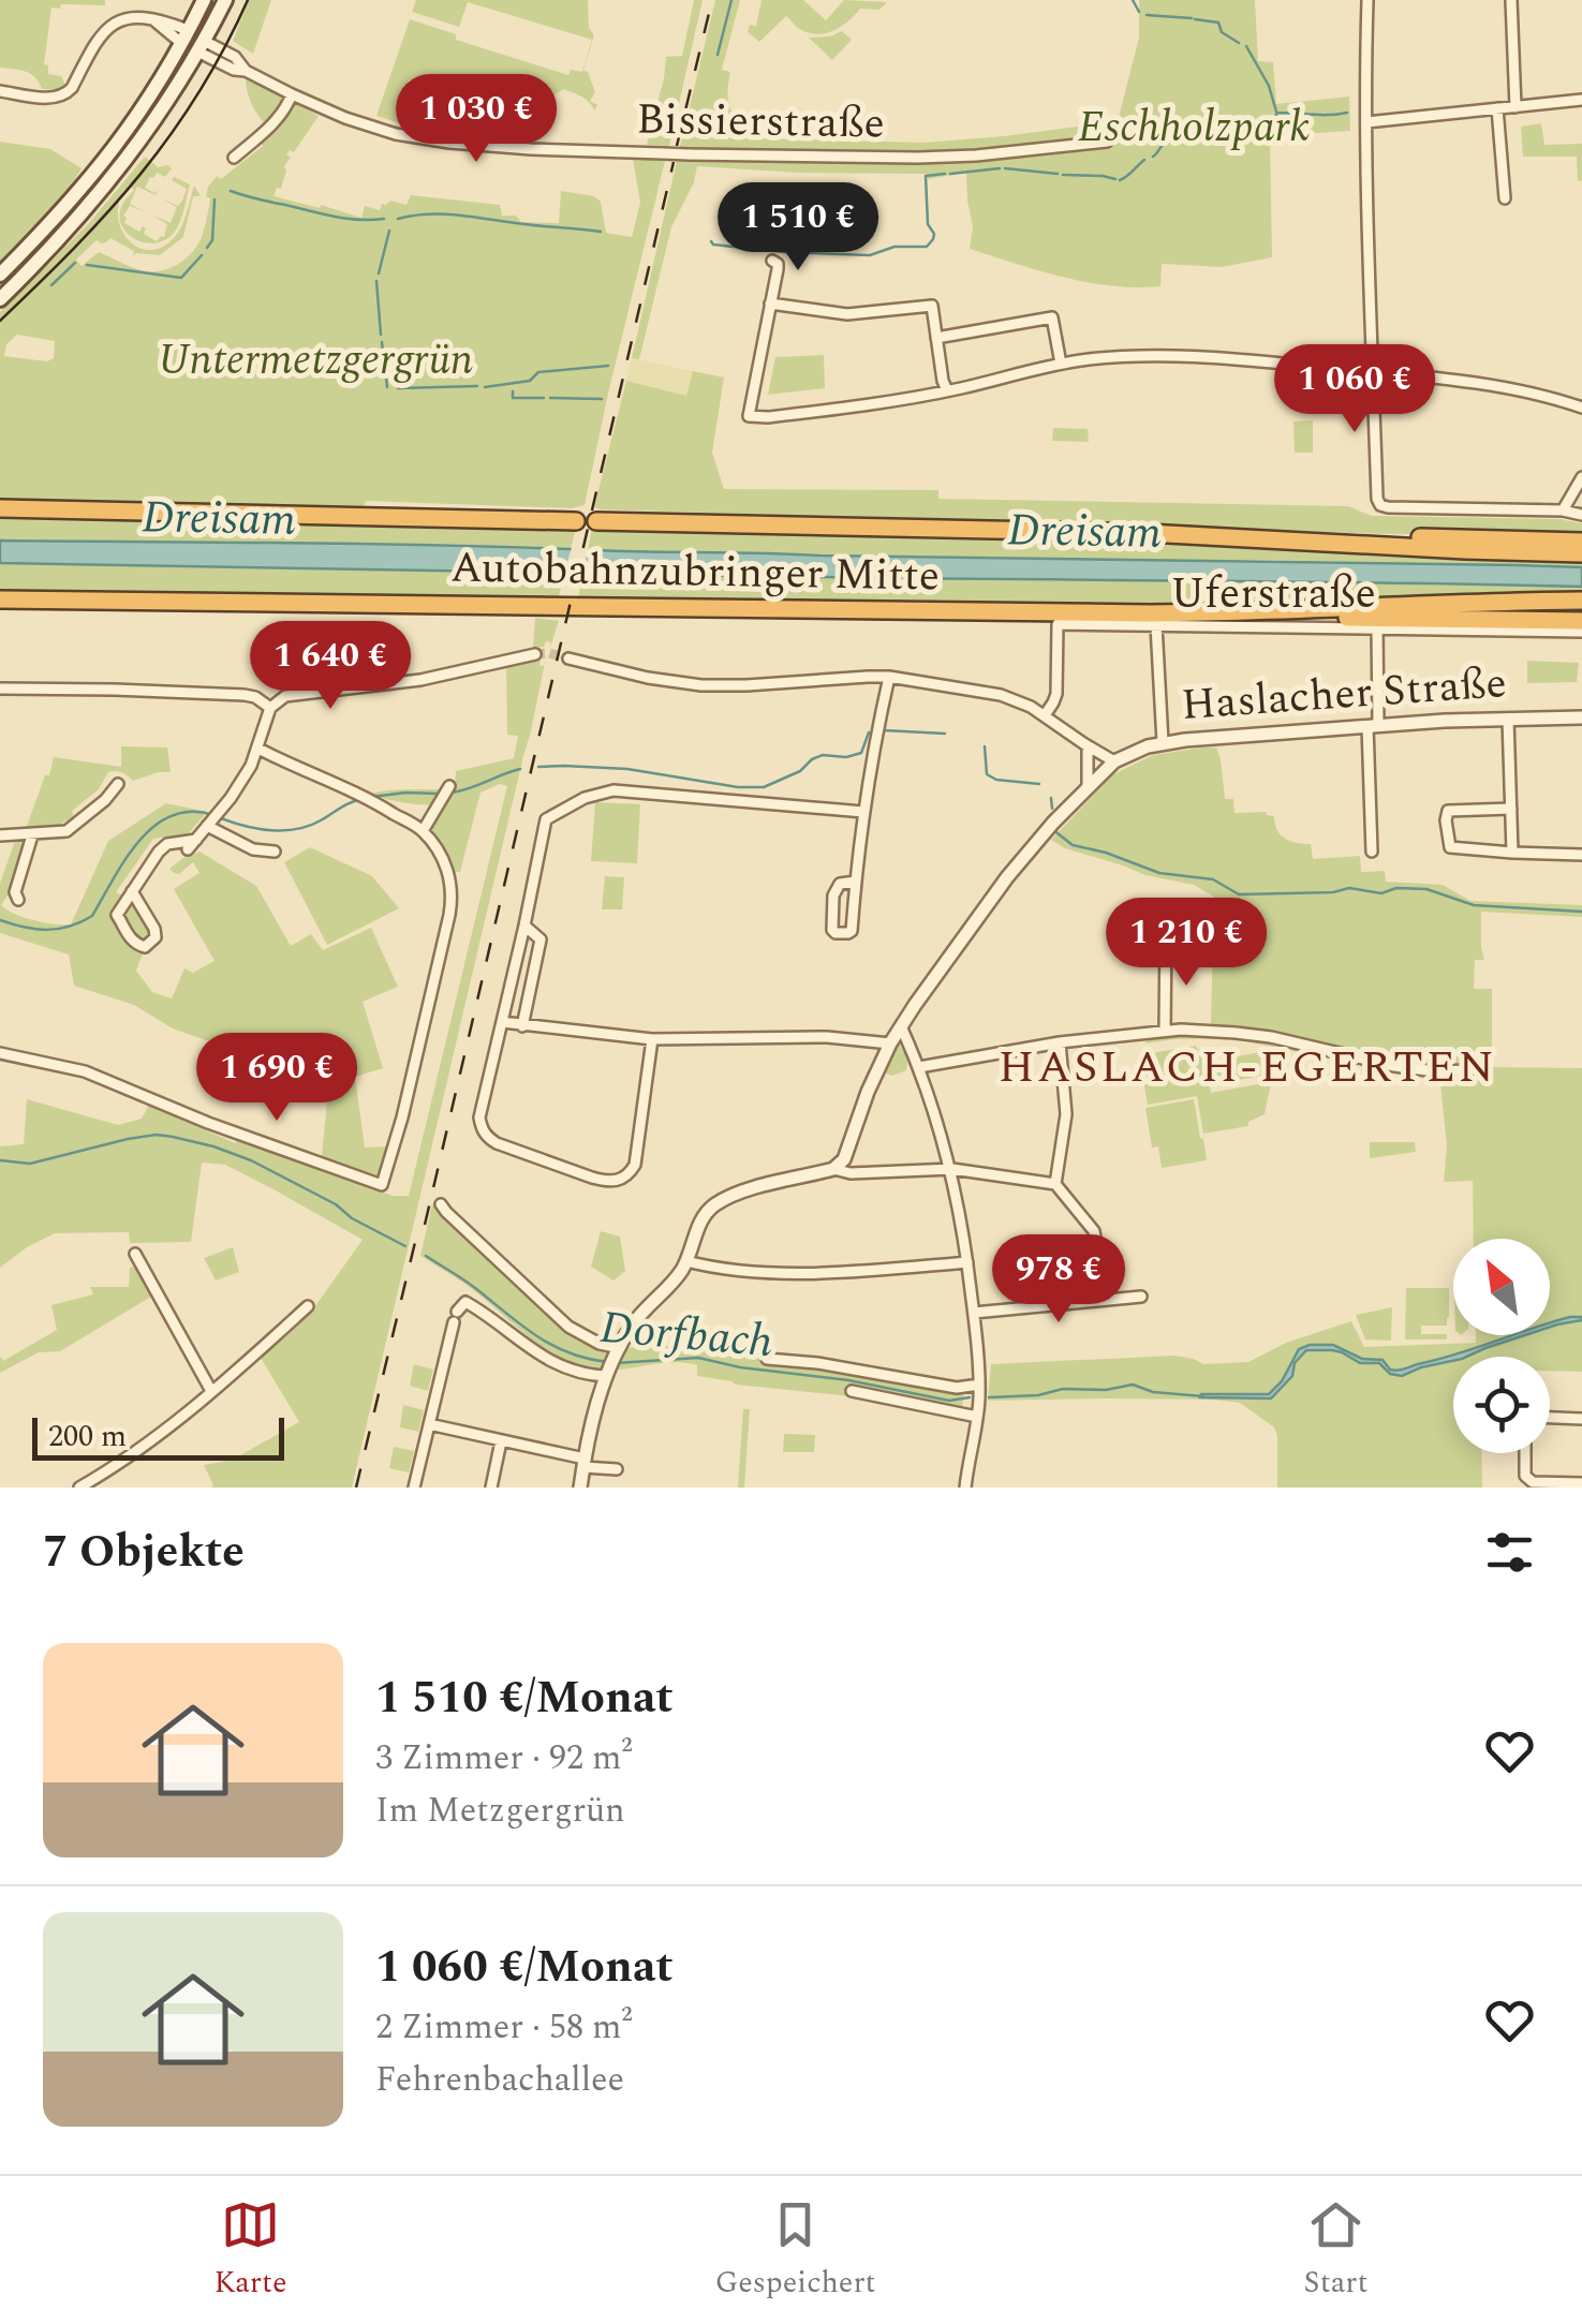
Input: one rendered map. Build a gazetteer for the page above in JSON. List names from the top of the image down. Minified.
{"streets":{"highway":["Autobahnzubringer Mitte"],"street":["Bissierstraße","Uferstraße","Haslacher Straße"]},"districts":["HASLACH-EGERTEN"],"water":["Dreisam","Dorfbach"],"parks":["Eschholzpark","Untermetzgergrün"],"scale_bar":"200 m","north":"top left","page":{"price":["1 030 €","1 510 €","1 060 €","1 640 €","1 210 €","1 690 €","978 €"],"scale":"200 m","heading":"7 Objekte","list":[{"name":"1 510 €/Monat","note":"3 Zimmer · 92 m² · Im Metzgergrün"},{"name":"1 060 €/Monat","note":"2 Zimmer · 58 m² · Fehrenbachallee"}],"tabs":["Karte","Gespeichert","Start"]}}
